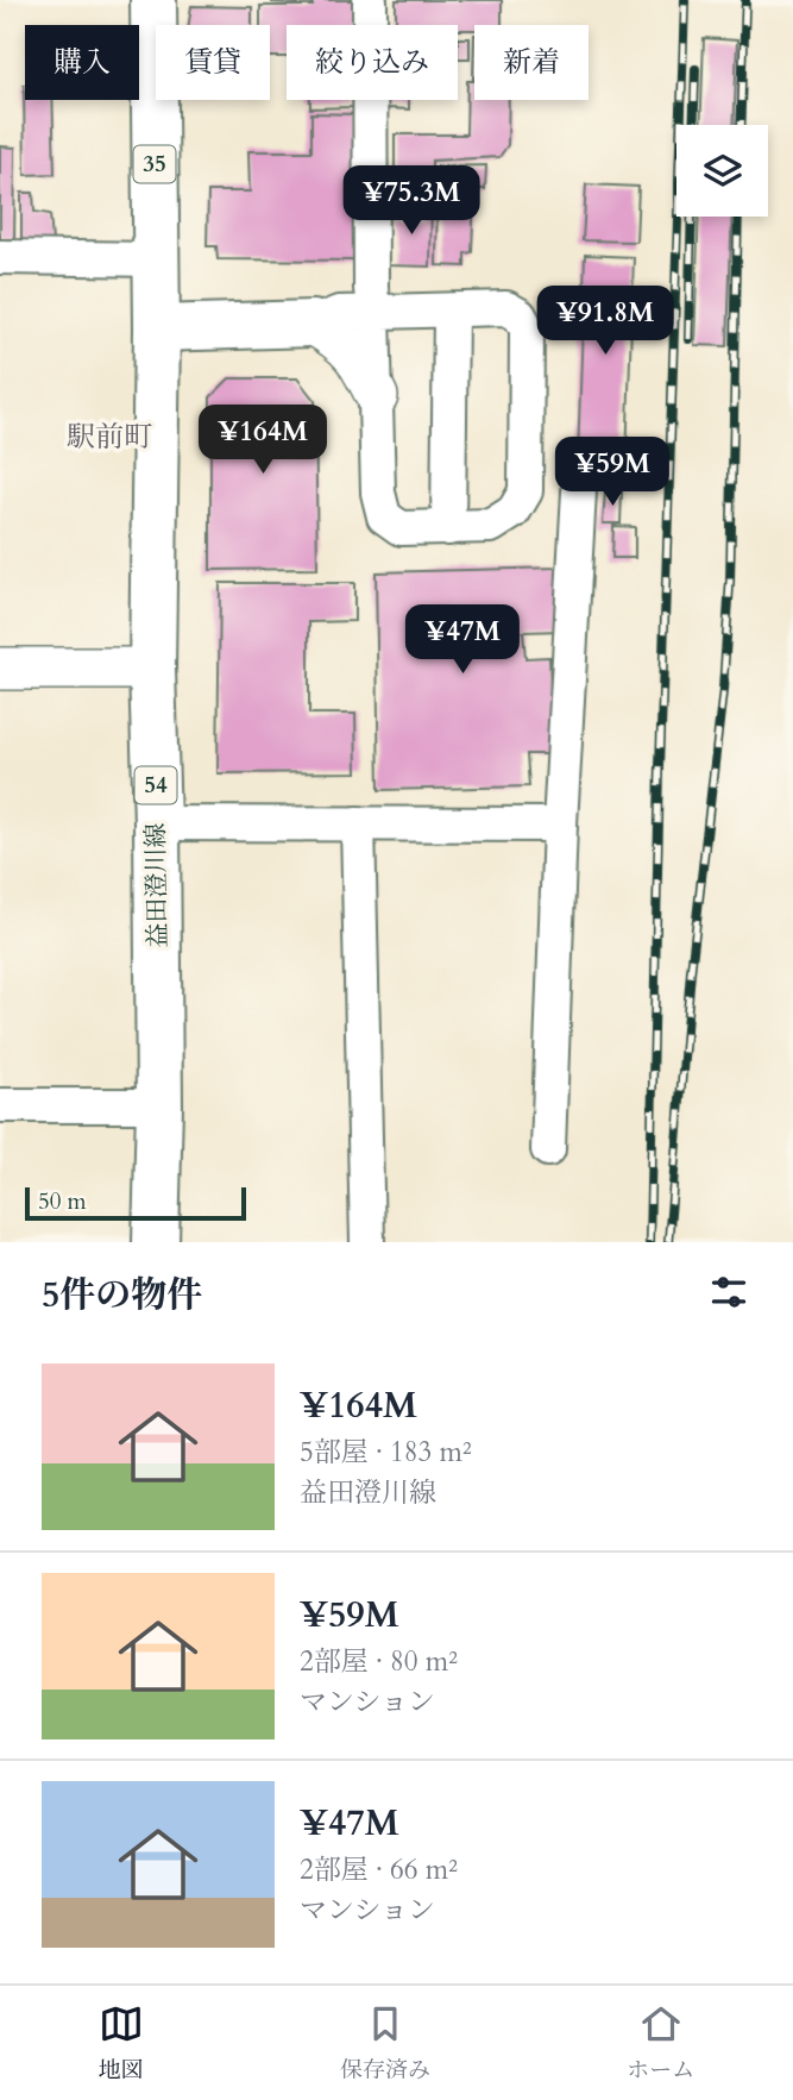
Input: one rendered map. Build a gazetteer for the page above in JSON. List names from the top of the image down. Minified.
{"streets":{"main road":["35","54","益田澄川線"]},"crossings":[["35","益田澄川線"]],"districts":["駅前町"],"scale_bar":"50 m","page":{"chip":["購入","賃貸","絞り込み","新着"],"price":["¥75.3M","¥91.8M","¥164M","¥59M","¥47M"],"scale":"50 m","heading":"5件の物件","list":[{"name":"¥164M","note":"5部屋 · 183 m² · 益田澄川線"},{"name":"¥59M","note":"2部屋 · 80 m² · マンション"},{"name":"¥47M","note":"2部屋 · 66 m² · マンション"}],"tabs":["地図","保存済み","ホーム"]}}
